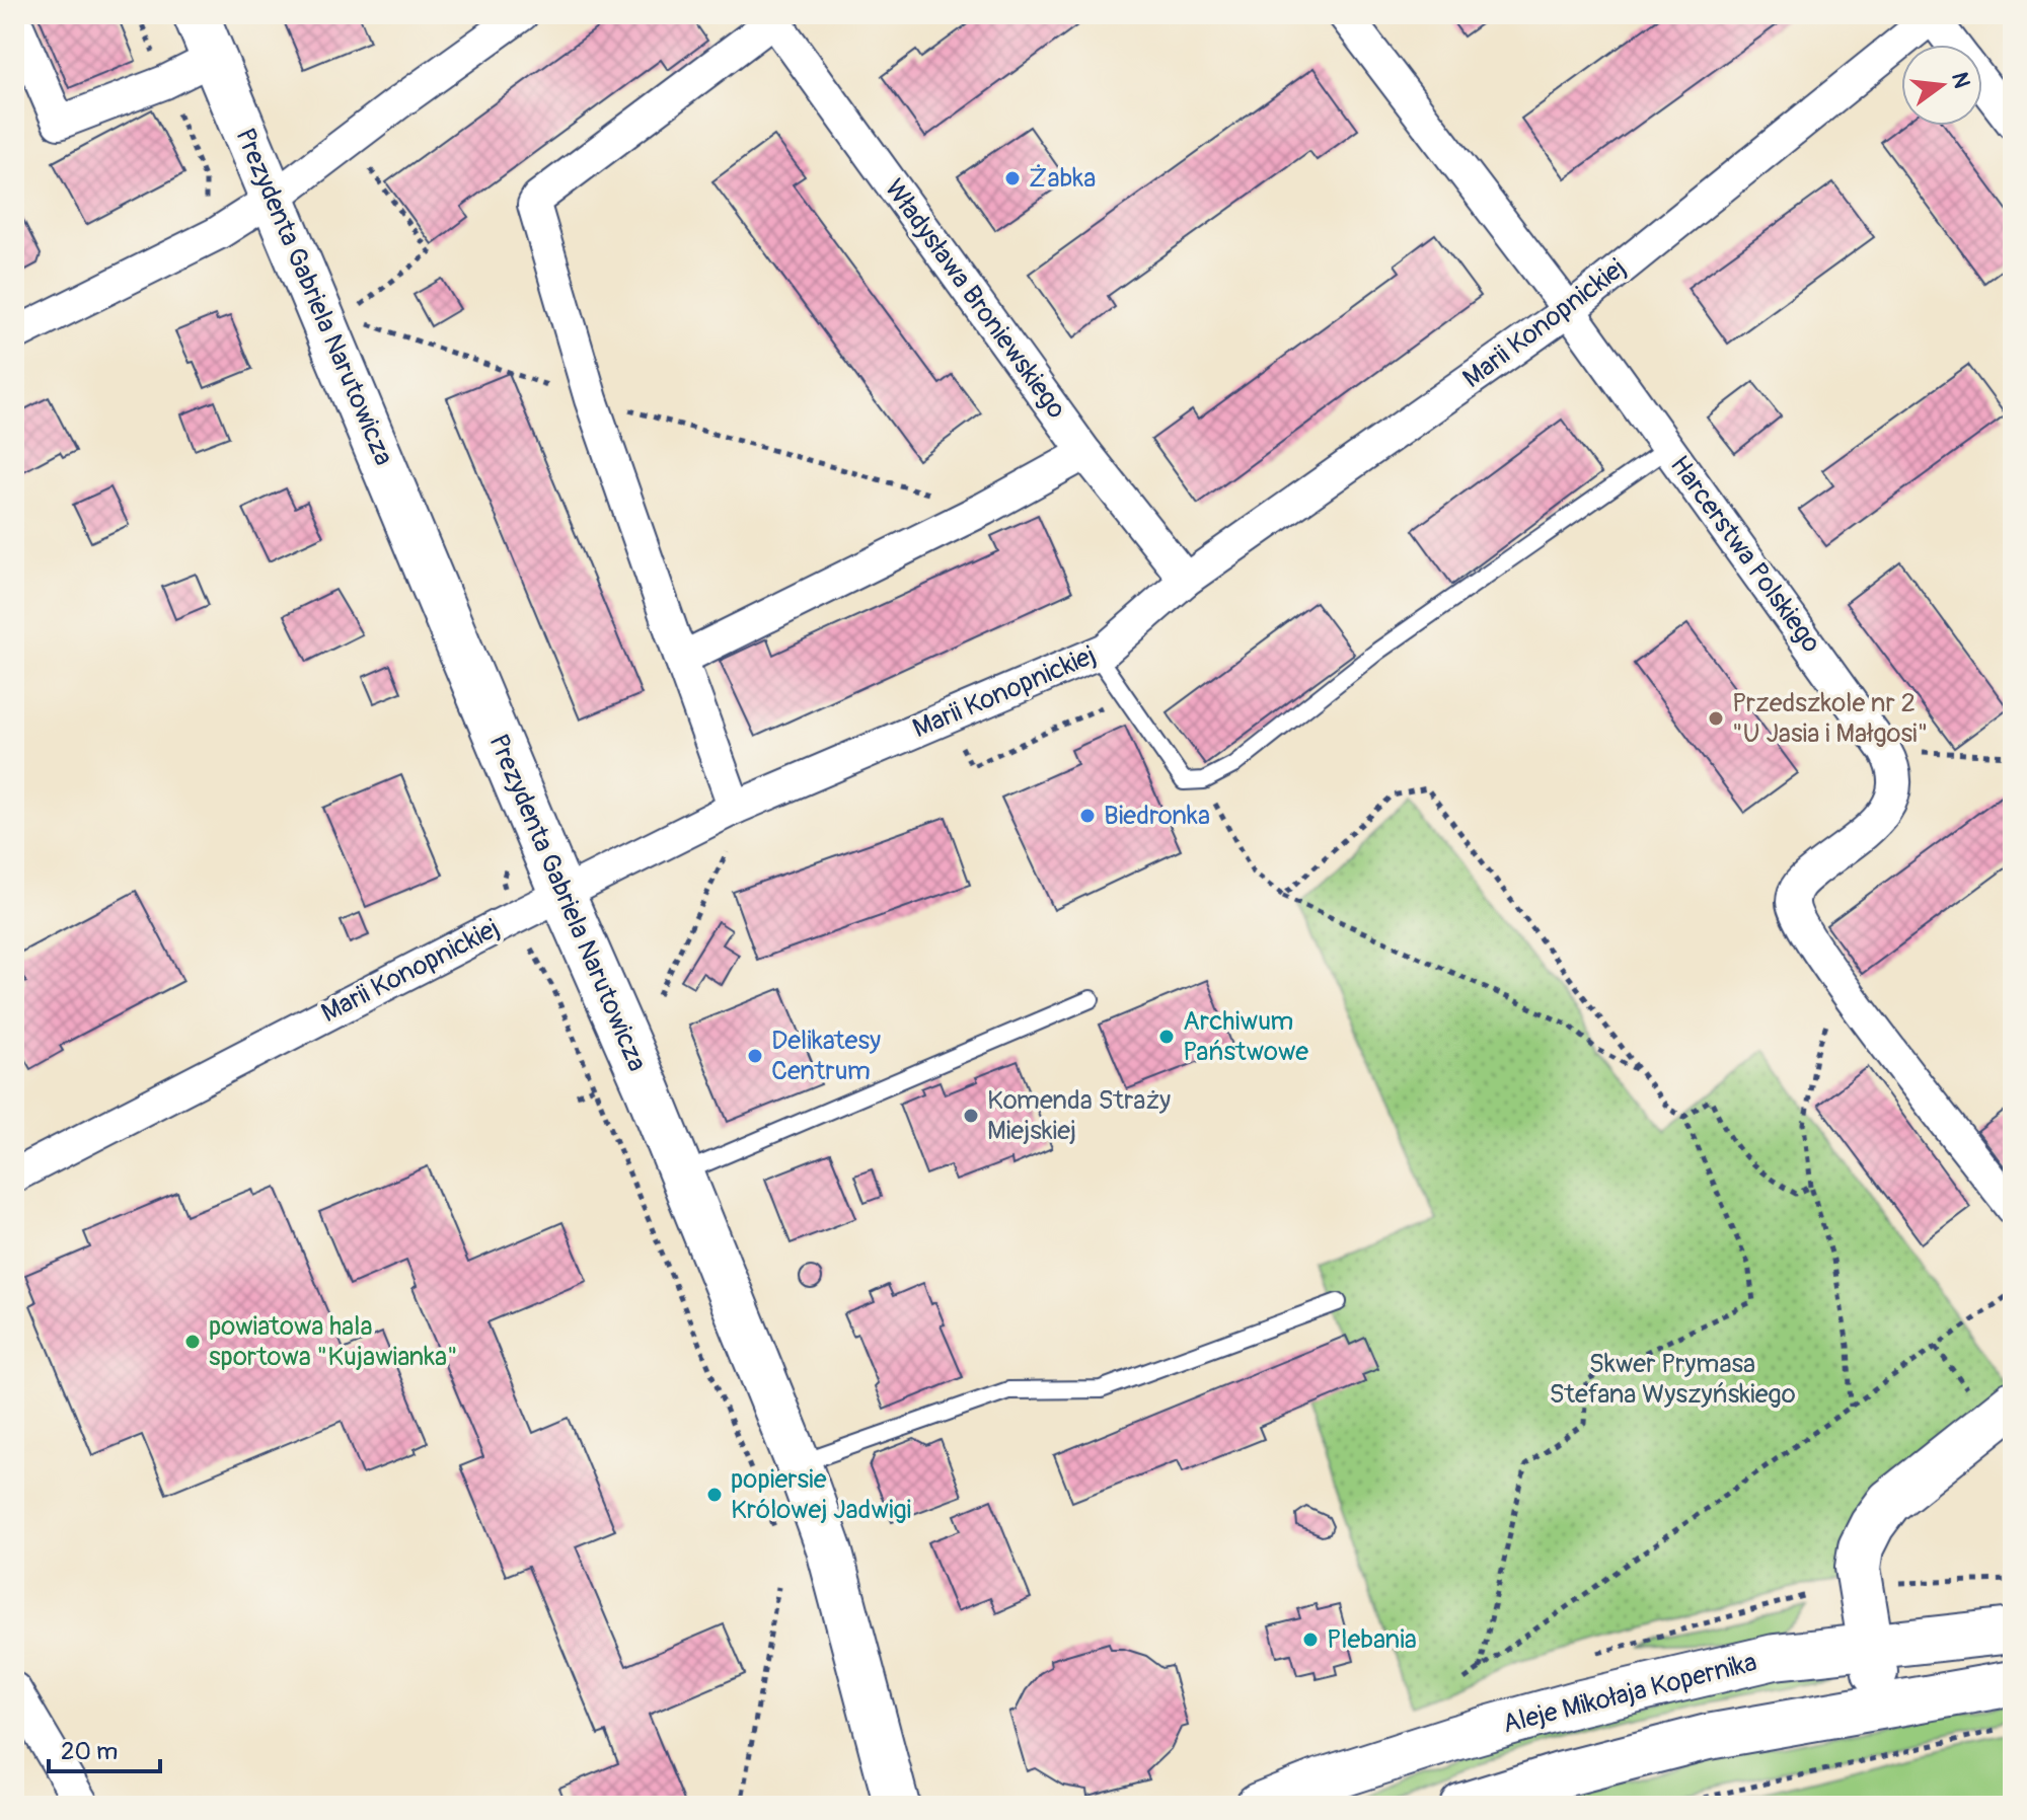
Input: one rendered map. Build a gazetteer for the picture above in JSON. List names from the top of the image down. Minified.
{"streets":{"street":["Prezydenta Gabriela Narutowicza","Władysława Broniewskiego","Marii Konopnickiej","Harcerstwa Polskiego","Aleje Mikołaja Kopernika"]},"crossings":[["Prezydenta Gabriela Narutowicza","Marii Konopnickiej"],["Władysława Broniewskiego","Marii Konopnickiej"],["Marii Konopnickiej","Harcerstwa Polskiego"]],"parks":["Skwer Prymasa Stefana Wyszyńskiego"],"places":["Żabka","Przedszkole nr 2 \"U Jasia i Małgosi\"","Biedronka","Archiwum Państwowe","Delikatesy Centrum","Komenda Straży Miejskiej","powiatowa hala sportowa \"Kujawianka\"","popiersie Królowej Jadwigi","Plebania"],"scale_bar":"20 m","north":"right"}
